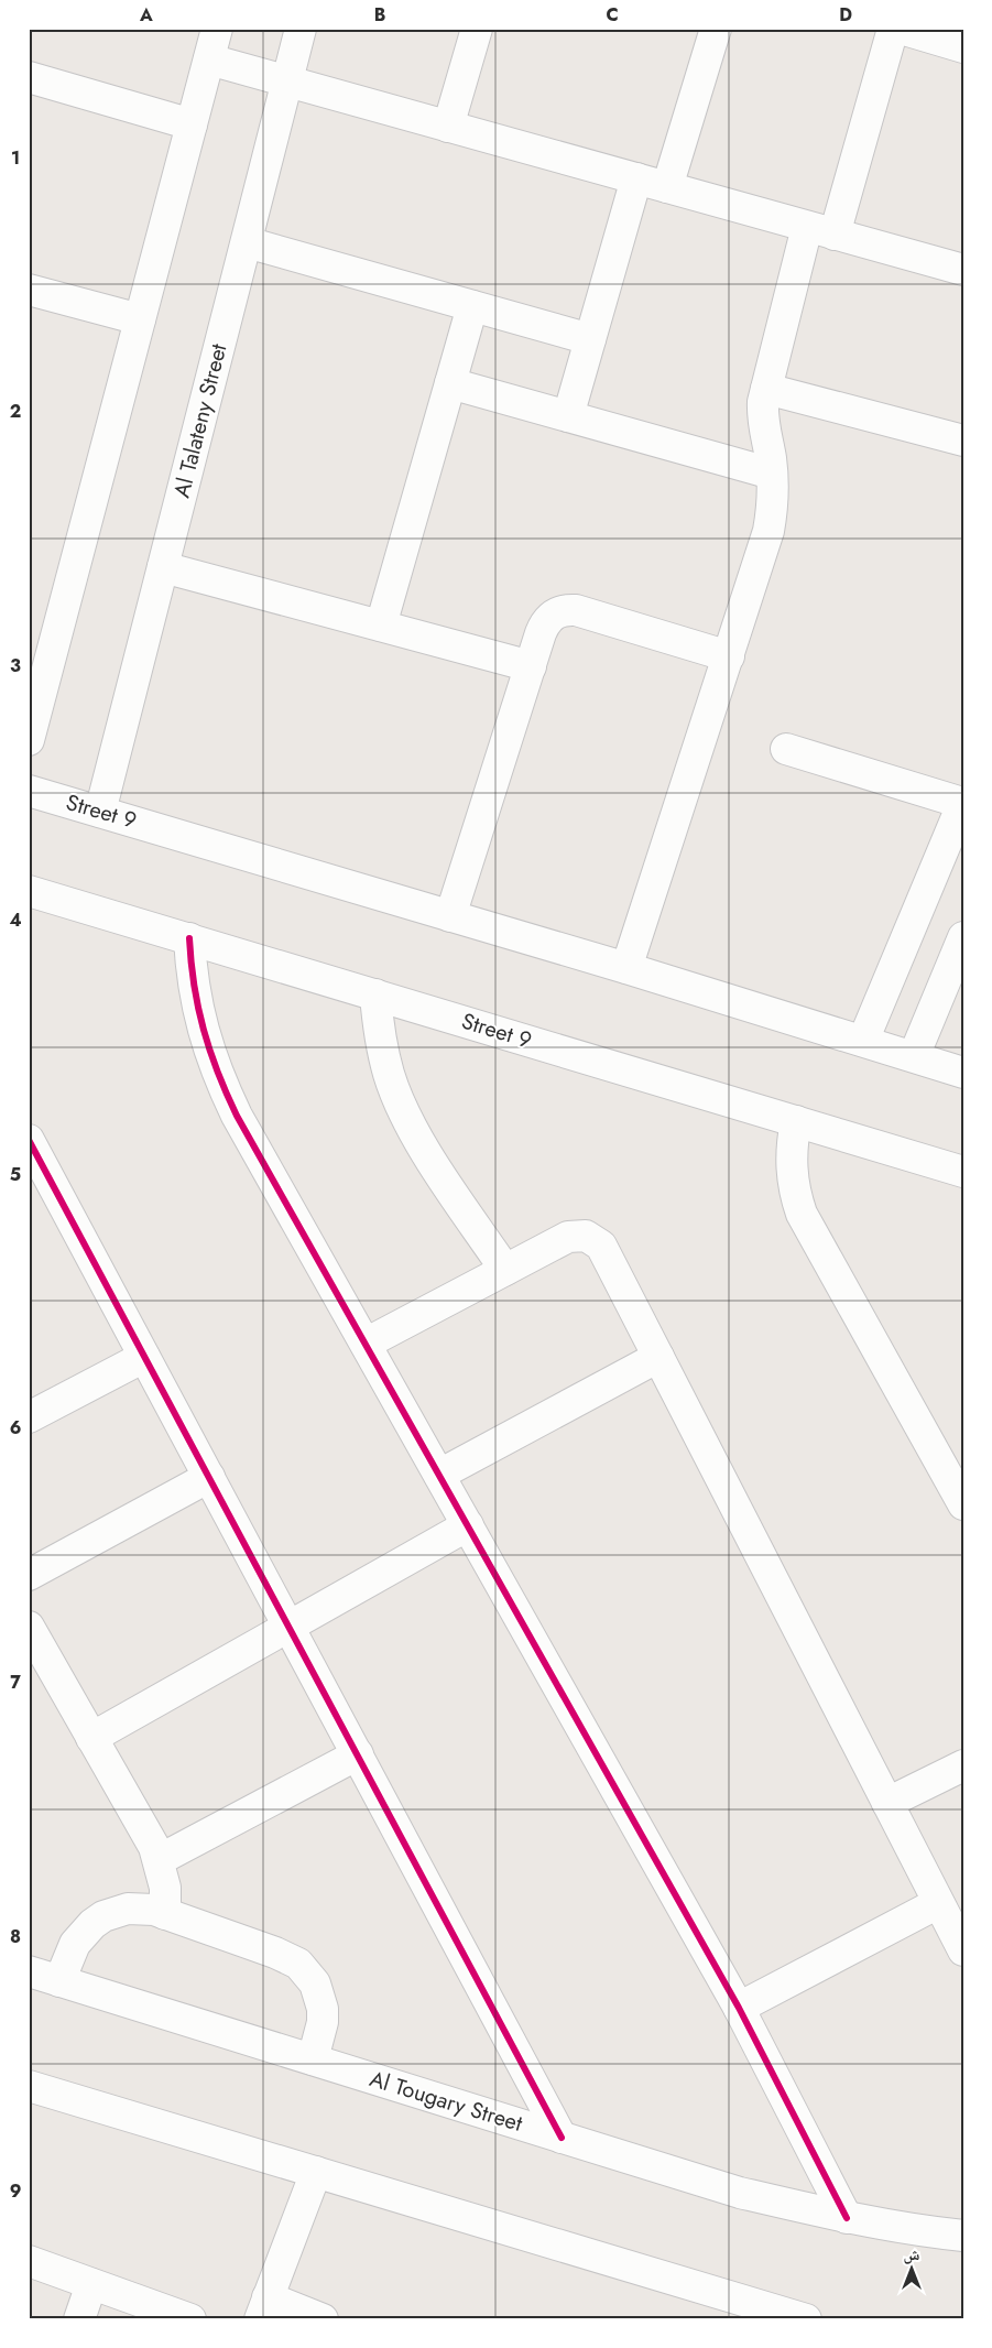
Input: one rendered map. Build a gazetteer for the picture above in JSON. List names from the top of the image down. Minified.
{"streets":{"street":["Al Talateny Street","Street 9","Al Tougary Street"]},"crossings":[["Al Talateny Street","Street 9"]],"north":"top","grid":{"columns":["A","B","C","D"],"rows":["1","2","3","4","5","6","7","8","9"]}}
